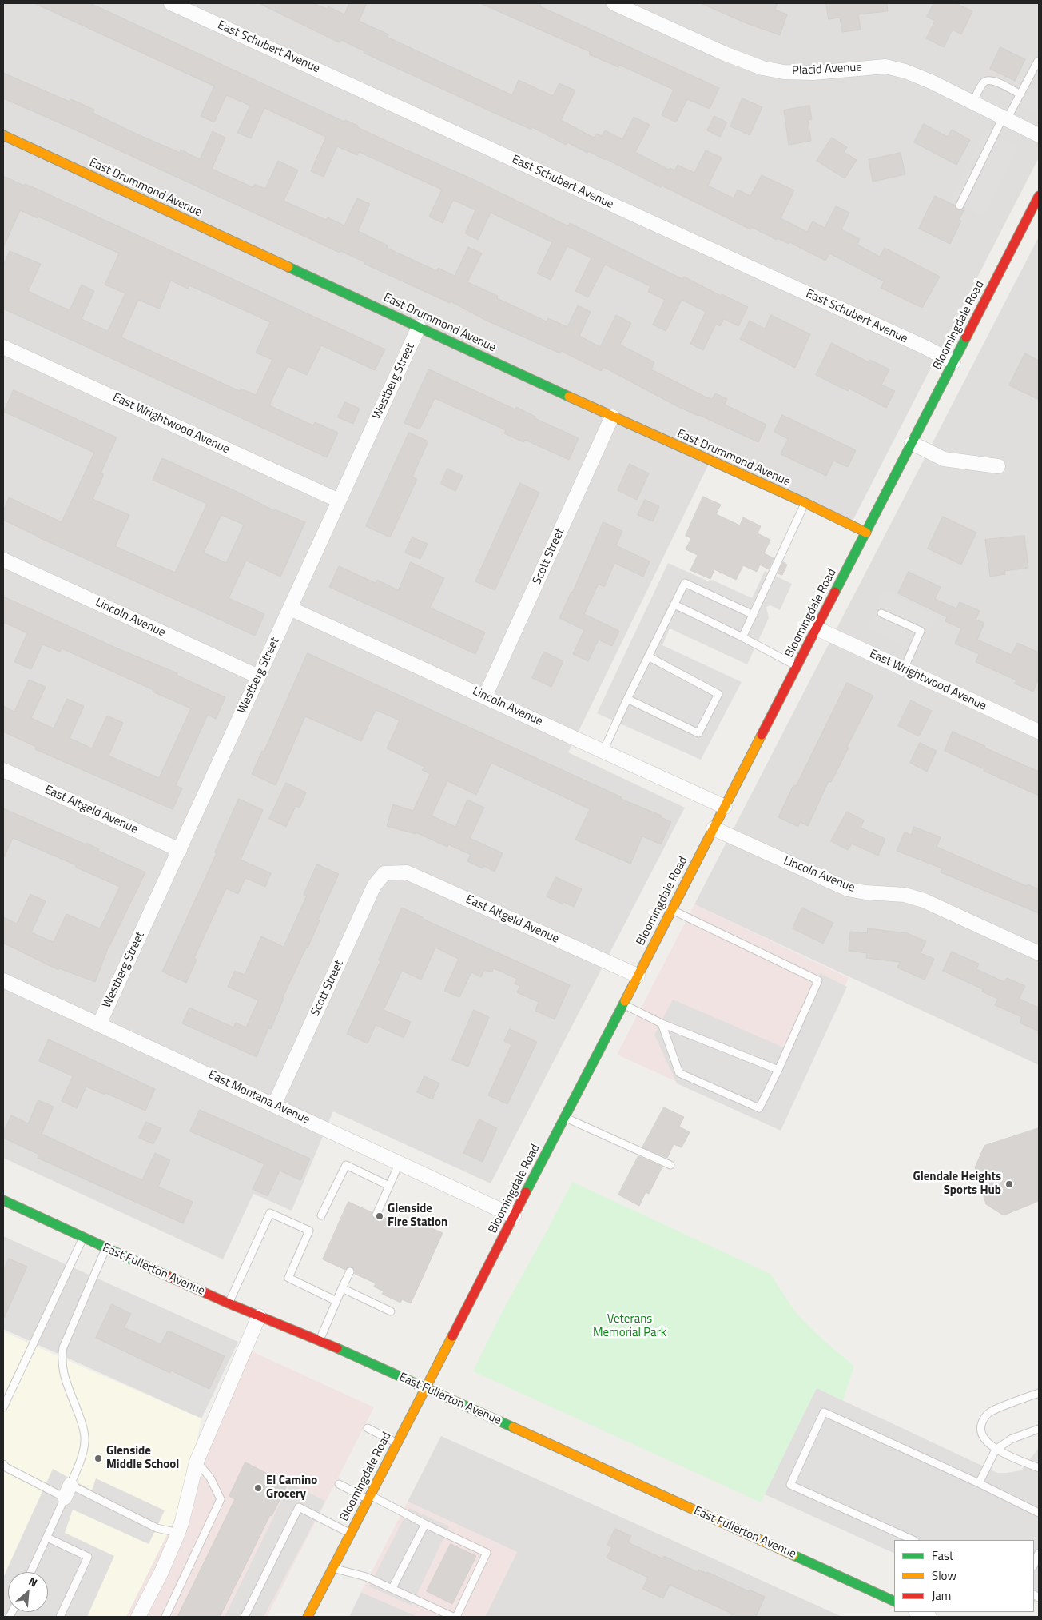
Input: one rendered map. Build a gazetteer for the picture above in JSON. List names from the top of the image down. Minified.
{"streets":{"street":["East Schubert Avenue","Placid Avenue","East Drummond Avenue","Bloomingdale Road","Westberg Street","East Wrightwood Avenue","Scott Street","Lincoln Avenue","East Altgeld Avenue","East Montana Avenue","East Fullerton Avenue"]},"crossings":[["East Schubert Avenue","Bloomingdale Road"],["East Drummond Avenue","Bloomingdale Road"],["East Drummond Avenue","Westberg Street"],["East Drummond Avenue","Scott Street"],["Bloomingdale Road","East Wrightwood Avenue"],["Bloomingdale Road","Lincoln Avenue"],["Bloomingdale Road","East Altgeld Avenue"],["Bloomingdale Road","East Montana Avenue"],["Bloomingdale Road","East Fullerton Avenue"],["Westberg Street","East Wrightwood Avenue"],["Westberg Street","Lincoln Avenue"],["Westberg Street","East Altgeld Avenue"],["Westberg Street","East Montana Avenue"],["Scott Street","Lincoln Avenue"],["Scott Street","East Altgeld Avenue"],["Scott Street","East Montana Avenue"]],"parks":["Veterans Memorial Park"],"places":["Glendale Heights Sports Hub","Glenside Fire Station","Glenside Middle School","El Camino Grocery"],"legend":["Fast","Slow","Jam"],"north":"top right"}
